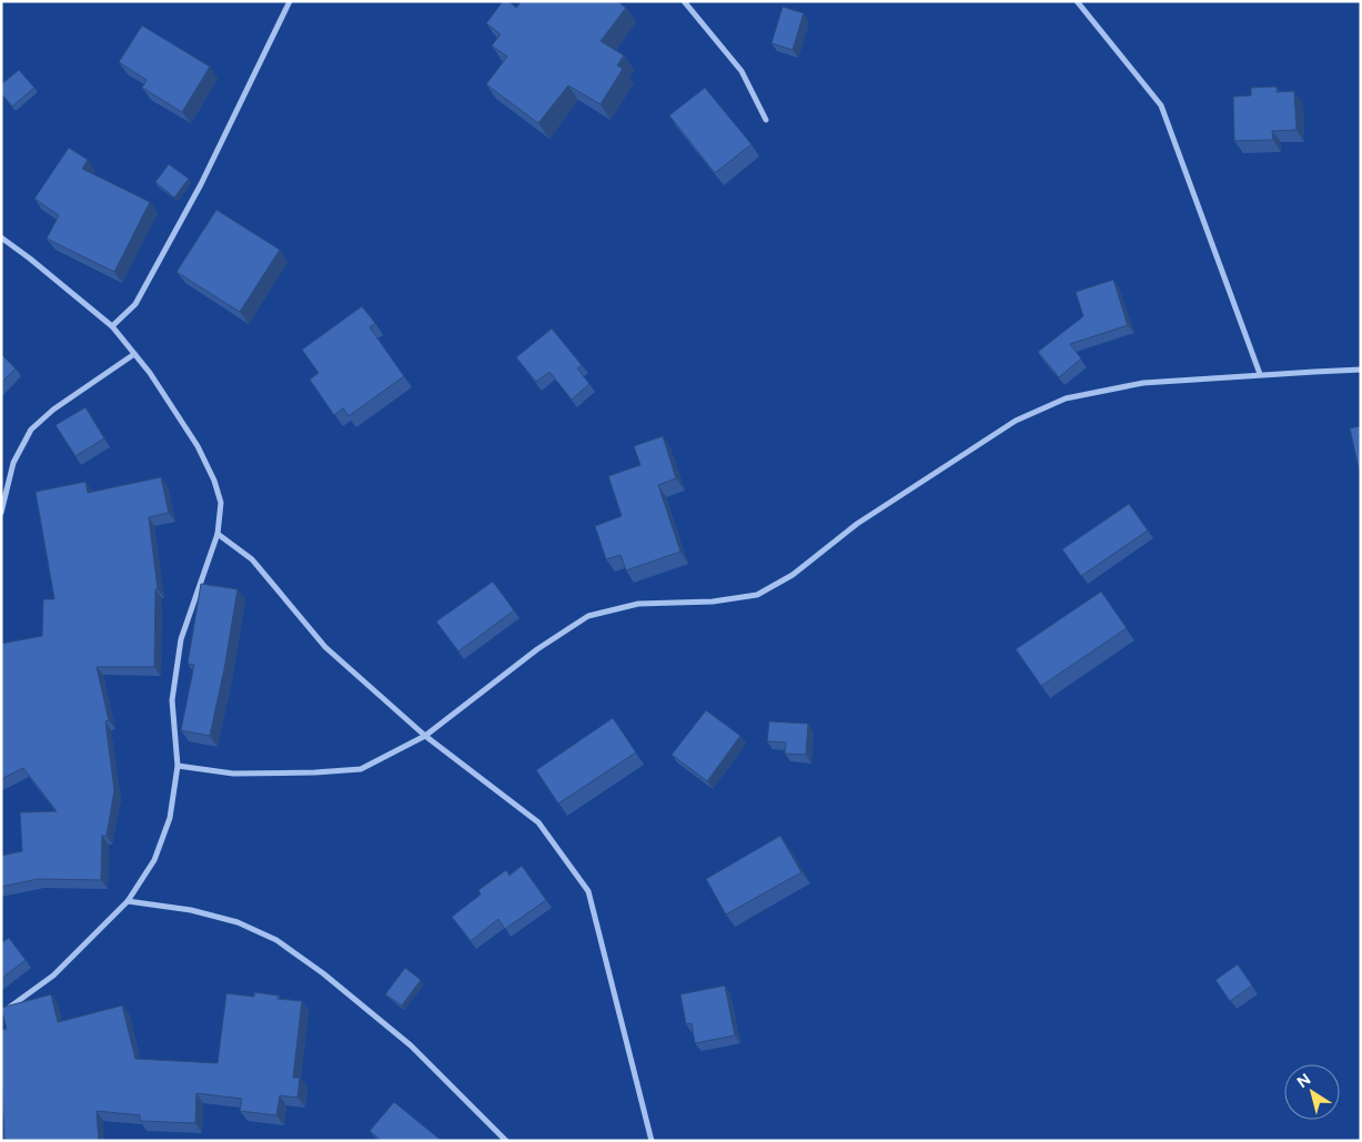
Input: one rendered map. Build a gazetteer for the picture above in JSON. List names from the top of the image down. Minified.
{"north":"top left"}
